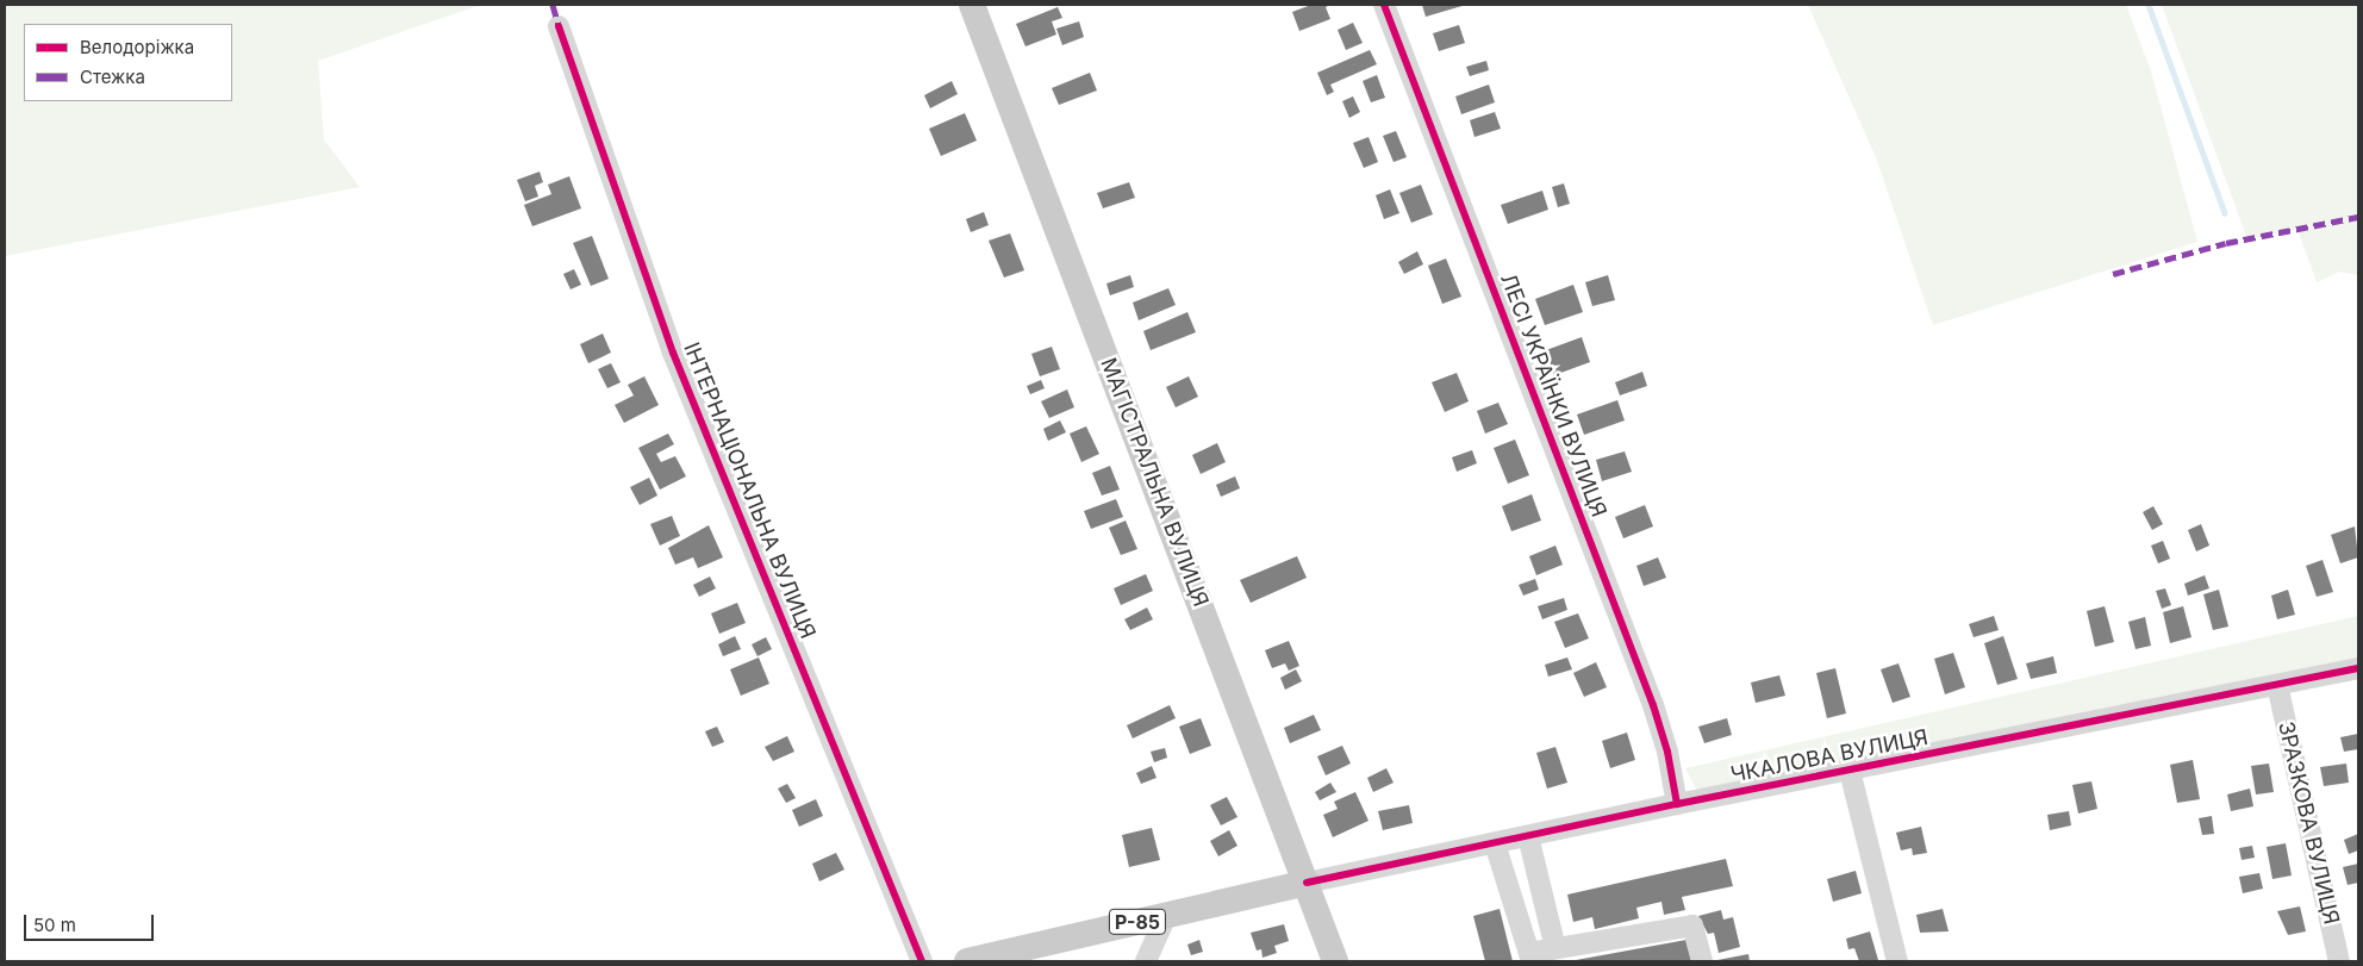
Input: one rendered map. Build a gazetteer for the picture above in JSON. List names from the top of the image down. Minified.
{"streets":{"main road":["МАГІСТРАЛЬНА ВУЛИЦЯ","ЧКАЛОВА ВУЛИЦЯ","Р-85"],"street":["ЛЕСІ УКРАЇНКИ ВУЛИЦЯ","ІНТЕРНАЦІОНАЛЬНА ВУЛИЦЯ","ЗРАЗКОВА ВУЛИЦЯ"]},"crossings":[["ЛЕСІ УКРАЇНКИ ВУЛИЦЯ","ЧКАЛОВА ВУЛИЦЯ"],["МАГІСТРАЛЬНА ВУЛИЦЯ","ЧКАЛОВА ВУЛИЦЯ"],["ЧКАЛОВА ВУЛИЦЯ","ЗРАЗКОВА ВУЛИЦЯ"]],"legend":["Велодоріжка","Стежка"],"scale_bar":"50 m"}
